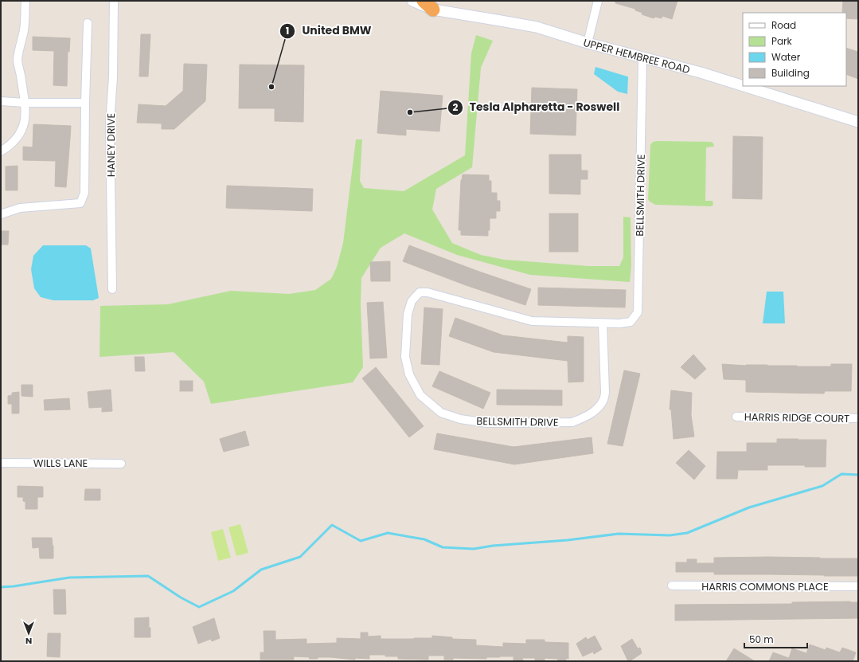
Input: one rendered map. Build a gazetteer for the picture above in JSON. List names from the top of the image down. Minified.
{"streets":{"street":["UPPER HEMBREE ROAD","HANEY DRIVE","BELLSMITH DRIVE","HARRIS RIDGE COURT","WILLS LANE","HARRIS COMMONS PLACE"]},"crossings":[["UPPER HEMBREE ROAD","BELLSMITH DRIVE"]],"places":["United BMW","Tesla Alpharetta - Roswell"],"legend":["Road","Park","Water","Building"],"scale_bar":"50 m","north":"bottom"}
